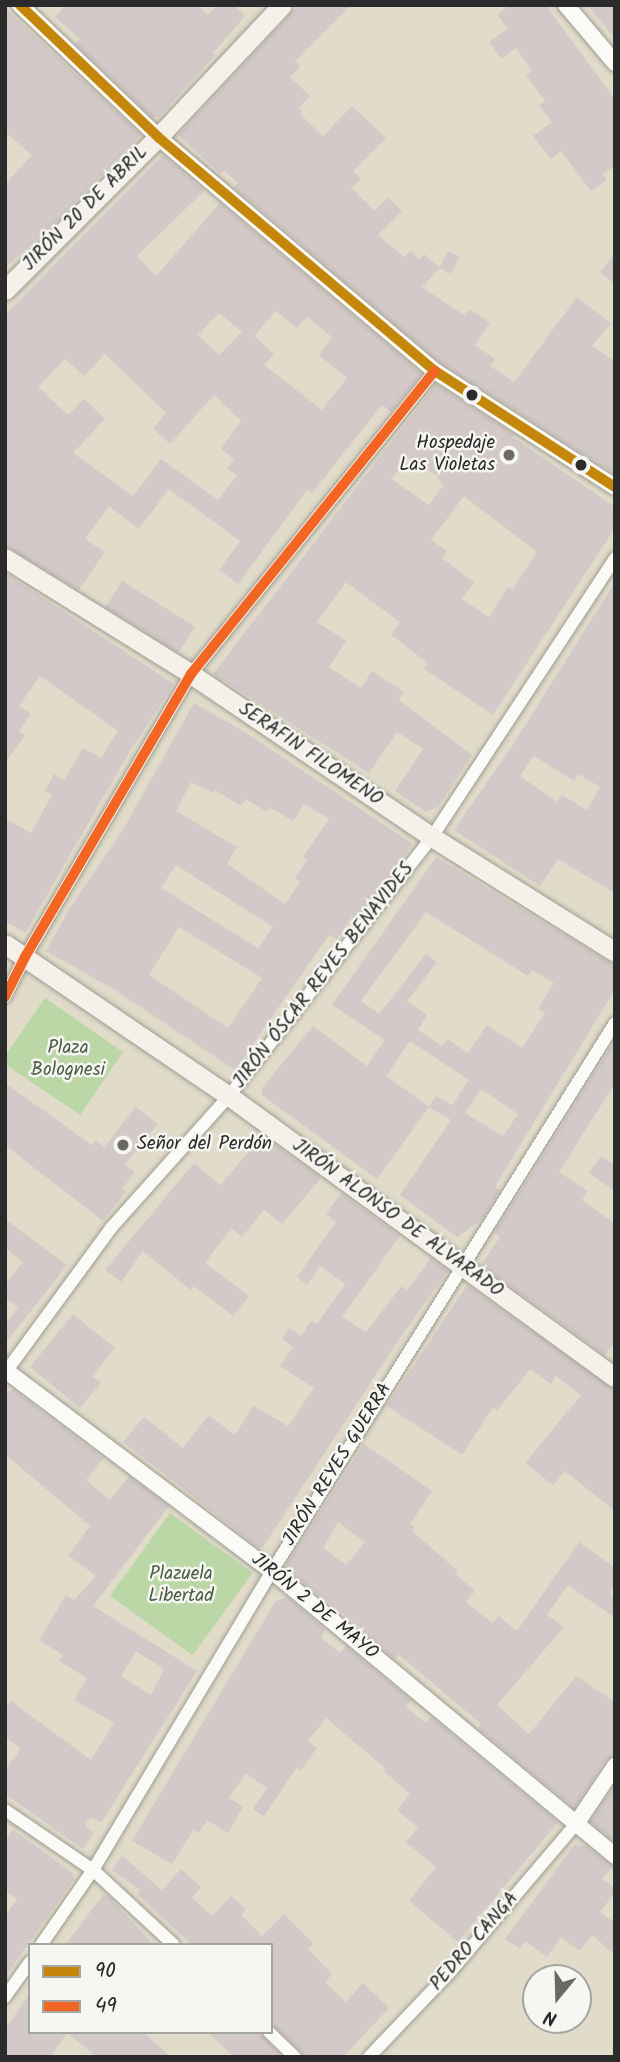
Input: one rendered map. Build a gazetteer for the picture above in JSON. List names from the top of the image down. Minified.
{"streets":{"main road":["JIRÓN 20 DE ABRIL","SERAFIN FILOMENO","JIRÓN ALONSO DE ALVARADO"],"street":["JIRÓN ÓSCAR REYES BENAVIDES","JIRÓN REYES GUERRA","JIRÓN 2 DE MAYO","PEDRO CANGA"]},"crossings":[["SERAFIN FILOMENO","JIRÓN ÓSCAR REYES BENAVIDES"],["JIRÓN ÓSCAR REYES BENAVIDES","JIRÓN ALONSO DE ALVARADO"],["JIRÓN ÓSCAR REYES BENAVIDES","JIRÓN 2 DE MAYO"],["JIRÓN ALONSO DE ALVARADO","JIRÓN REYES GUERRA"],["JIRÓN REYES GUERRA","JIRÓN 2 DE MAYO"],["JIRÓN 2 DE MAYO","PEDRO CANGA"]],"parks":["Plaza Bolognesi","Plazuela Libertad"],"places":["Hospedaje Las Violetas","Señor del Perdón"],"lines":["transit line 90","transit line 49"],"legend":["90","49"],"north":"bottom"}
